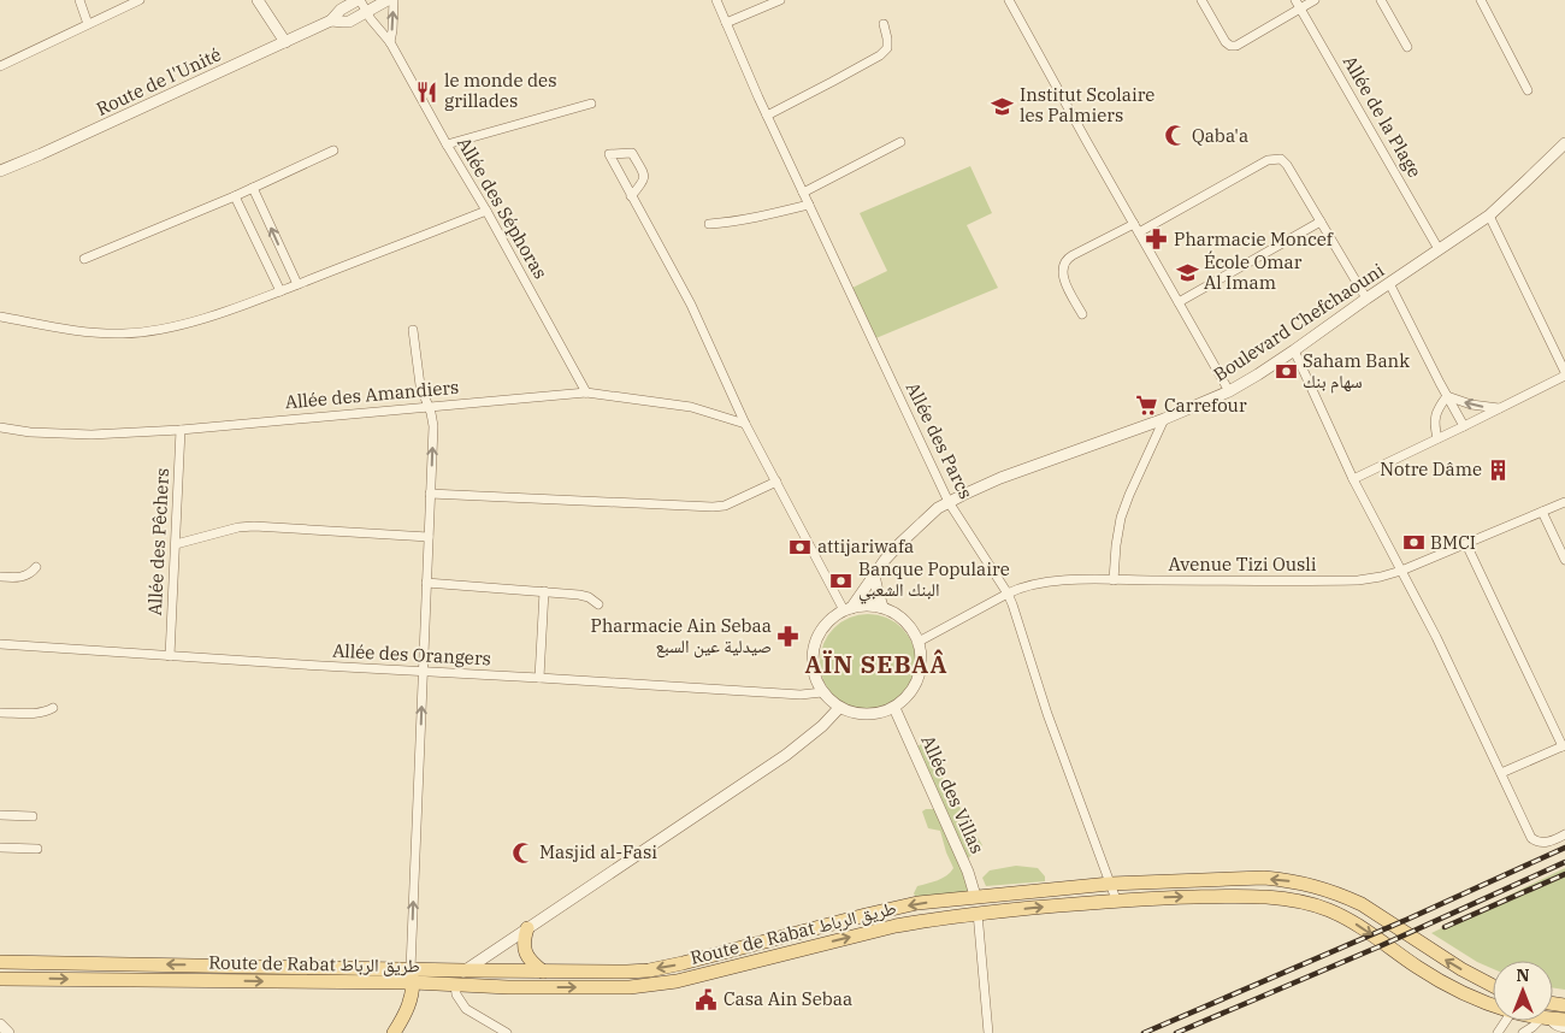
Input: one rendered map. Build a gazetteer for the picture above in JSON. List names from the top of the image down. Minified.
{"streets":{"main road":["Route de Rabat طريق الرباط"],"street":["Route de l'Unité","Allée de la Plage","Allée des Séphoras","Boulevard Chefchaouni","Allée des Amandiers","Allée des Parcs","Allée des Pêchers","Avenue Tizi Ousli","Allée des Orangers","Allée des Villas"]},"crossings":[["Allée de la Plage","Boulevard Chefchaouni"],["Allée des Séphoras","Allée des Amandiers"],["Boulevard Chefchaouni","Allée des Parcs"],["Boulevard Chefchaouni","Avenue Tizi Ousli"],["Boulevard Chefchaouni","Allée des Orangers"],["Boulevard Chefchaouni","Allée des Villas"],["Allée des Amandiers","Allée des Pêchers"],["Allée des Parcs","Avenue Tizi Ousli"],["Allée des Parcs","Route de Rabat طريق الرباط"],["Allée des Pêchers","Allée des Orangers"],["Avenue Tizi Ousli","Allée des Orangers"],["Avenue Tizi Ousli","Allée des Villas"],["Allée des Orangers","Allée des Villas"],["Allée des Villas","Route de Rabat طريق الرباط"]],"districts":["AÏN SEBAÂ"],"places":{"restaurant":["le monde des grillades"],"school or university":["Institut Scolaire les Palmiers","École Omar Al Imam"],"mosque":["Qaba'a","Masjid al-Fasi"],"pharmacy":["Pharmacie Moncef","Pharmacie Ain Sebaa صيدلية عين السبع"],"bank":["Saham Bank سهام بنك","BMCI","attijariwafa","Banque Populaire البنك الشعبي"],"supermarket":["Carrefour"],"building":["Notre Dâme"],"public building":["Casa Ain Sebaa"]},"north":"top"}
